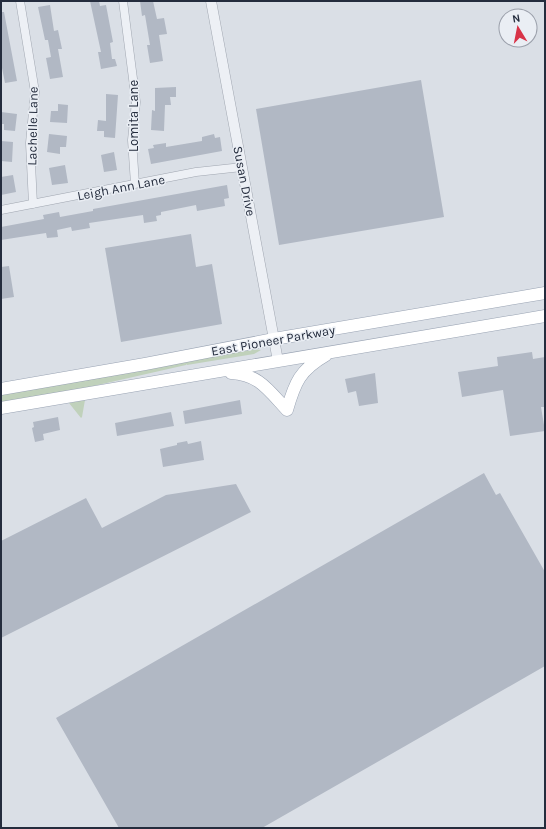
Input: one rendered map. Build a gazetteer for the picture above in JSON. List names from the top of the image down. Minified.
{"streets":{"main road":["East Pioneer Parkway"],"street":["Lomita Lane","Lachelle Lane","Susan Drive","Leigh Ann Lane"]},"crossings":[["Lomita Lane","Leigh Ann Lane"],["Lachelle Lane","Leigh Ann Lane"],["Susan Drive","Leigh Ann Lane"],["Susan Drive","East Pioneer Parkway"]],"north":"top"}
